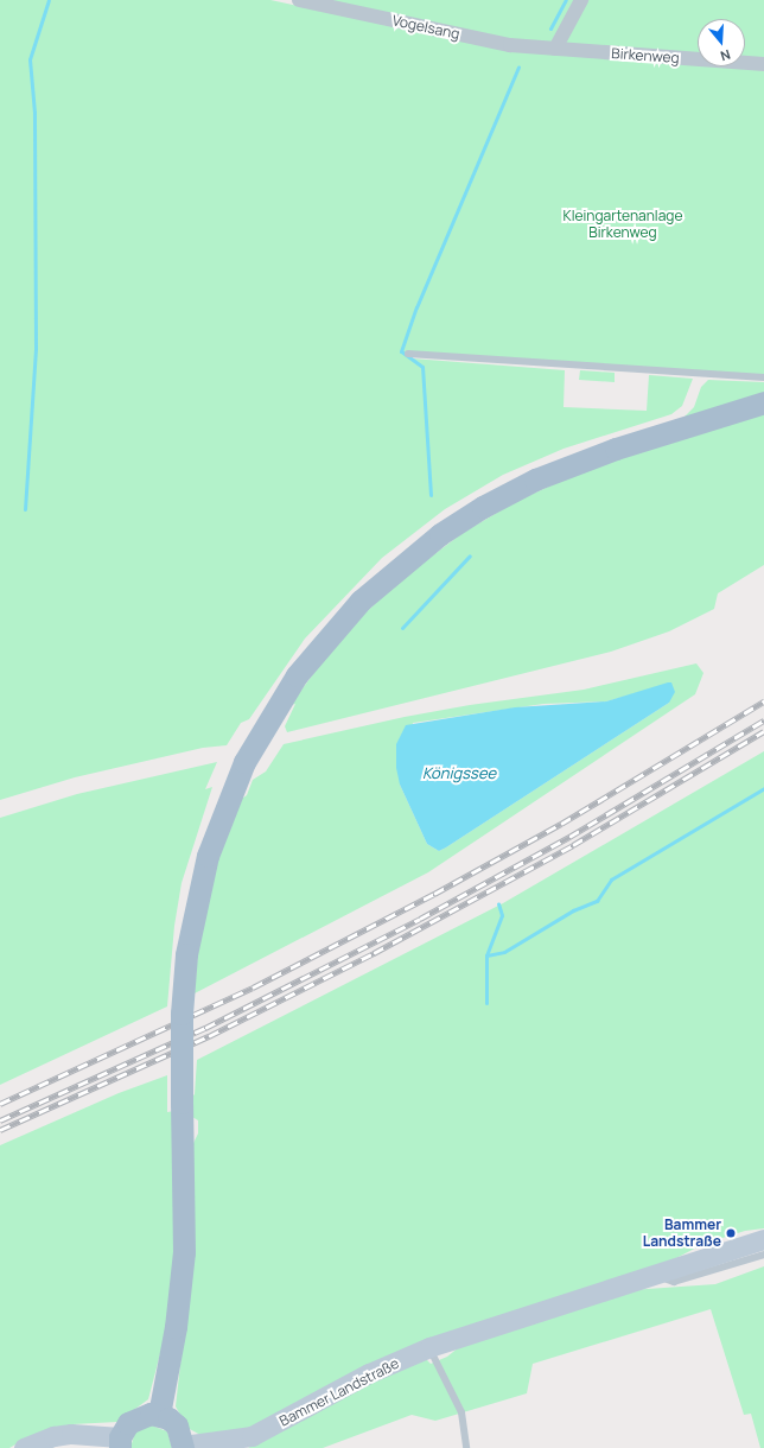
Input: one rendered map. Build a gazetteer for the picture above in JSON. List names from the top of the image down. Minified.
{"streets":{"main road":["Bammer Landstraße"],"street":["Vogelsang","Birkenweg"]},"crossings":[["Vogelsang","Birkenweg"]],"water":["Königssee"],"parks":["Kleingartenanlage Birkenweg"],"places":["Bammer Landstraße"],"north":"bottom"}
